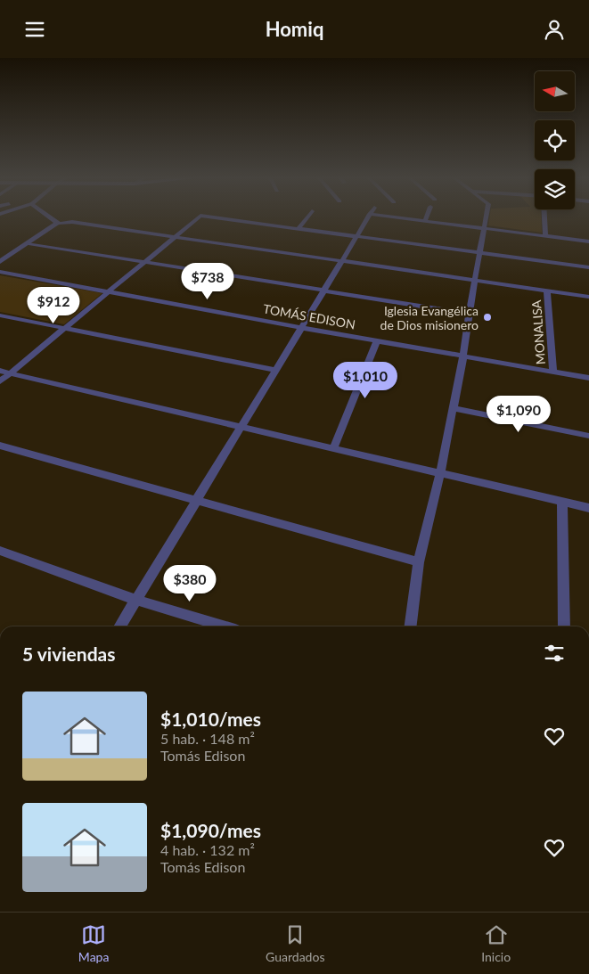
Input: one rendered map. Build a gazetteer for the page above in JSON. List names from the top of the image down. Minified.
{"streets":{"street":["TOMÁS EDISON","MONALISA"]},"crossings":[["TOMÁS EDISON","MONALISA"]],"places":["Iglesia Evangélica de Dios misionero"],"north":"left","page":{"header":"Homiq","price":["$738","$912","$1,010","$1,090","$380"],"heading":"5 viviendas","list":[{"name":"$1,010/mes","note":"5 hab. · 148 m² · Tomás Edison"},{"name":"$1,090/mes","note":"4 hab. · 132 m² · Tomás Edison"}],"tabs":["Mapa","Guardados","Inicio"]}}
